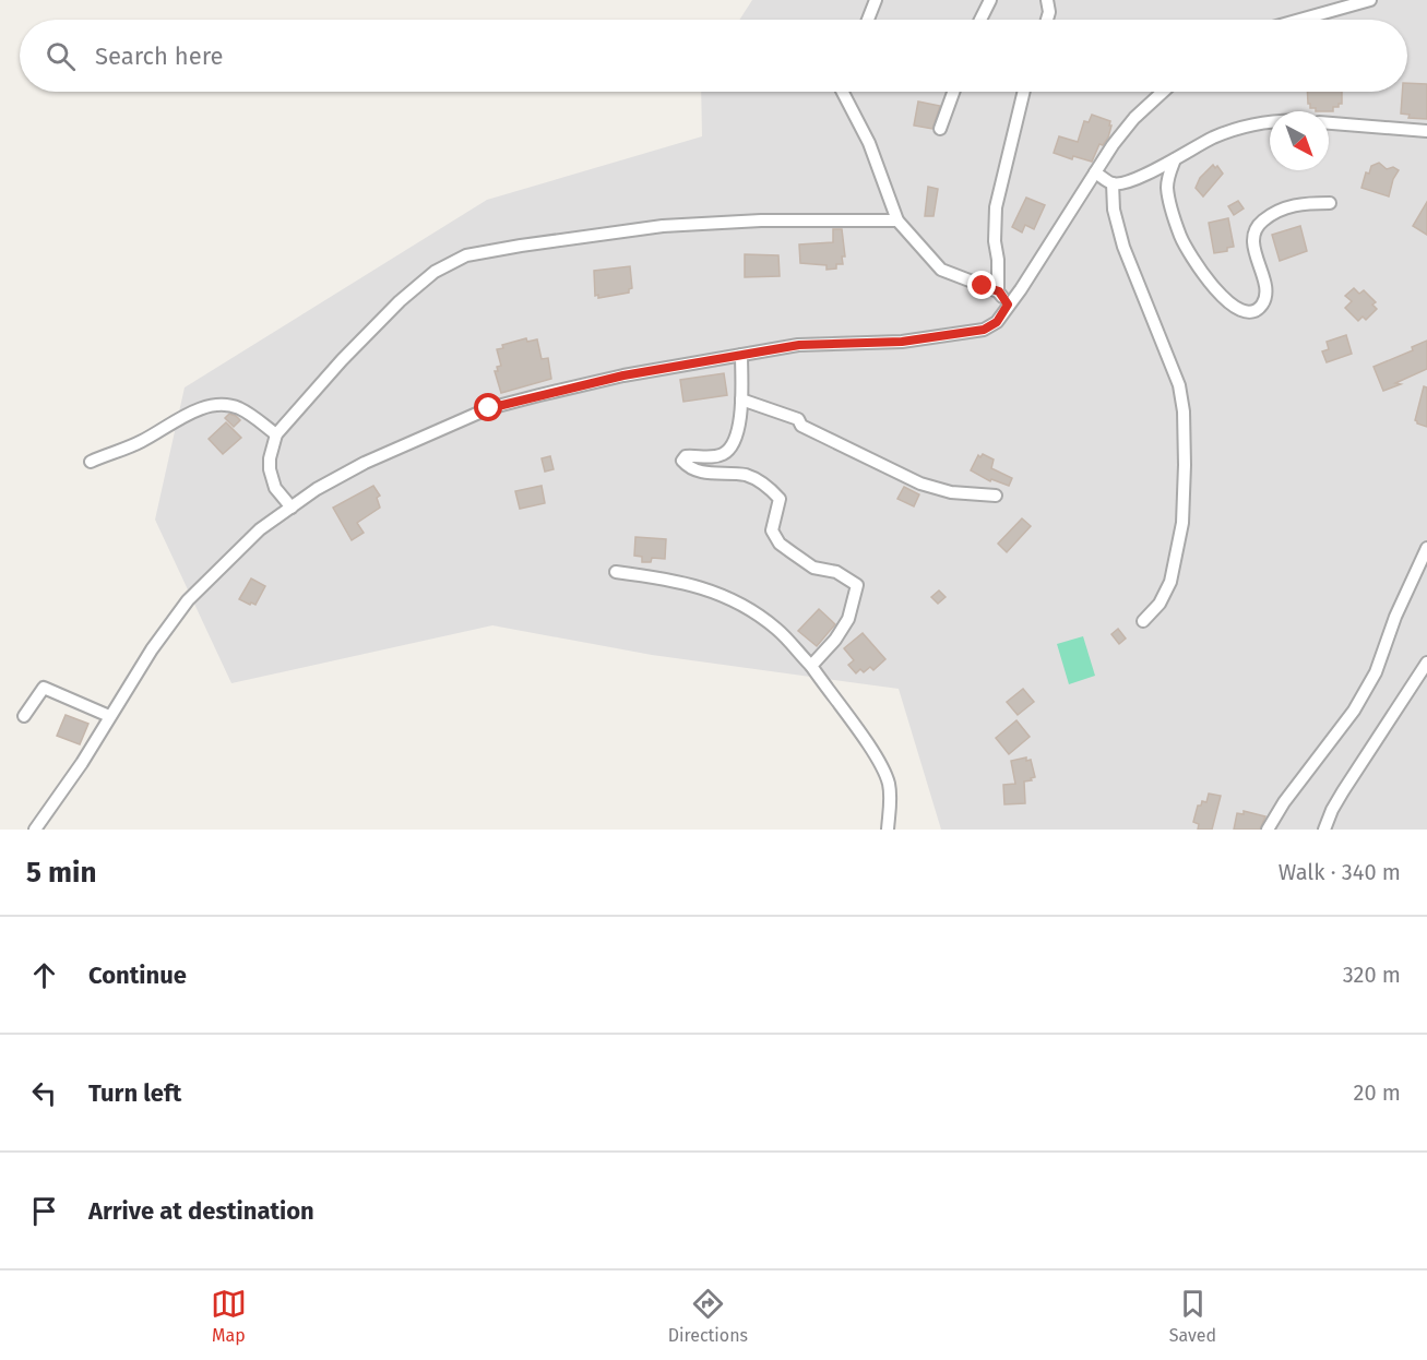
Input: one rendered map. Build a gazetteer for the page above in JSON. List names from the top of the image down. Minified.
{"north":"bottom right","page":{"search":"Search here","heading":["5 min","Walk · 340 m"],"list":[["Continue","320 m"],["Turn left","20 m"],"Arrive at destination"],"nav":["Map","Directions","Saved"]}}
